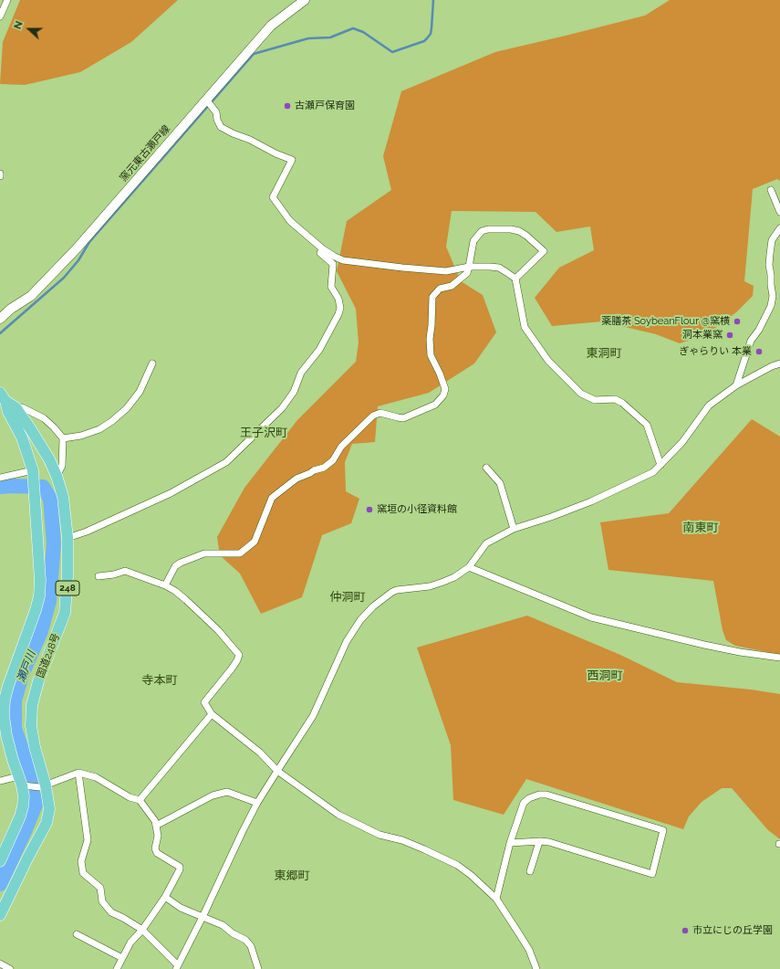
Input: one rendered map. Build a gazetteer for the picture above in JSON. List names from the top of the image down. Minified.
{"streets":{"highway":["248","国道248号"],"main road":["窯元東古瀬戸線"]},"districts":["東洞町","王子沢町","南東町","仲洞町","西洞町","寺本町","東郷町"],"water":["瀬戸川"],"places":["古瀬戸保育園","薬膳茶 SoybeanFlour @窯横","洞本業窯","ぎゃらりい 本業","窯垣の小径資料館","市立にじの丘学園"],"north":"left"}
